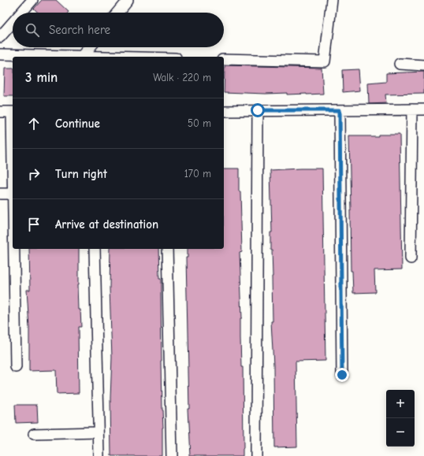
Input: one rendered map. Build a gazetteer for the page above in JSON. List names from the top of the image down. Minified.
{"page":{"search":"Search here","heading":["3 min","Walk · 220 m"],"list":[["Continue","50 m"],["Turn right","170 m"],"Arrive at destination"],"map_buttons":["+","−"]}}
